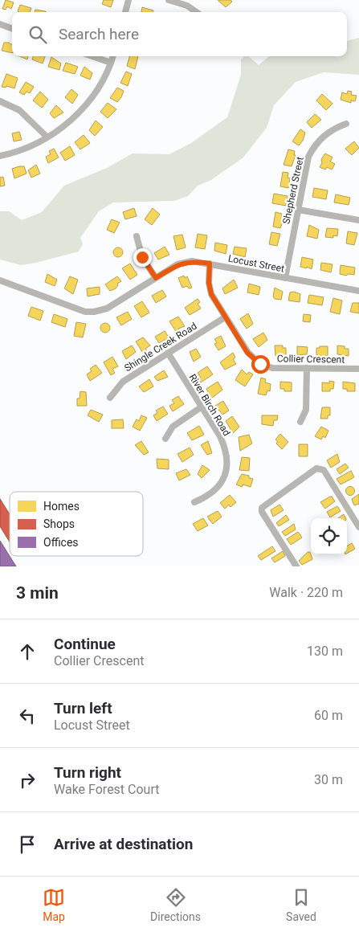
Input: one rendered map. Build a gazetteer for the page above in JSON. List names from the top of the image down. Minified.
{"streets":{"street":["Shepherd Street","Locust Street","Shingle Creek Road","Collier Crescent","River Birch Road"]},"crossings":[["Shepherd Street","Locust Street"],["Locust Street","Collier Crescent"],["Shingle Creek Road","Collier Crescent"],["Shingle Creek Road","River Birch Road"]],"legend":["Homes","Shops","Offices"],"page":{"search":"Search here","heading":["3 min","Walk · 220 m"],"list":[["Continue","Collier Crescent","130 m"],["Turn left","Locust Street","60 m"],["Turn right","Wake Forest Court","30 m"],"Arrive at destination"],"nav":["Map","Directions","Saved"]}}
